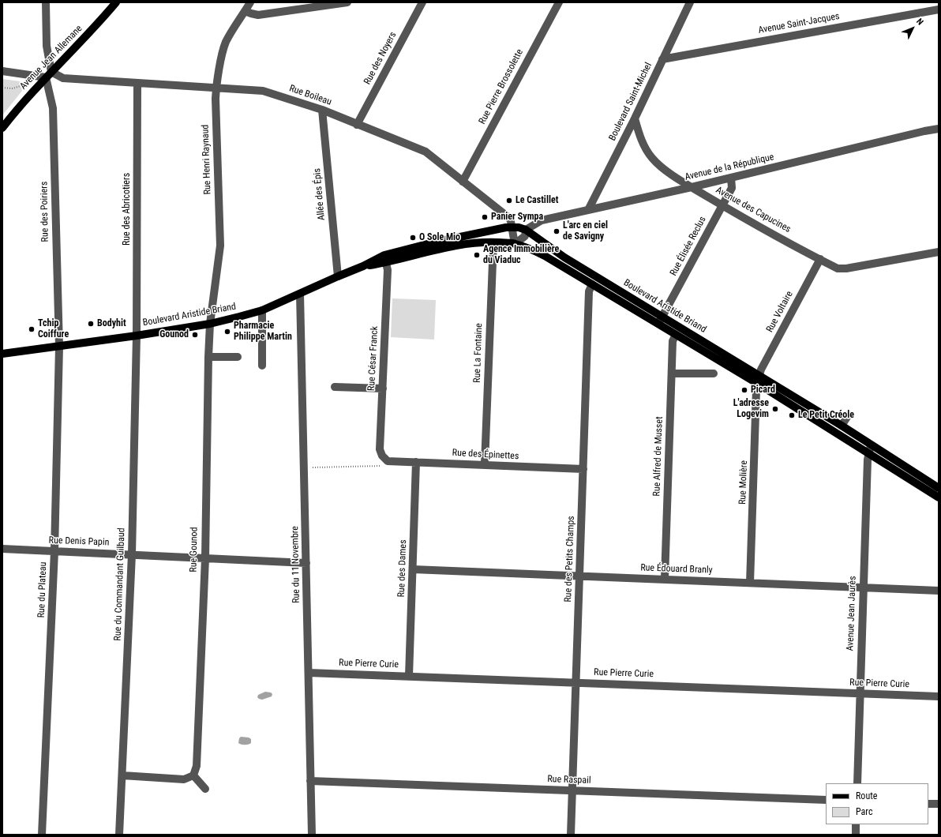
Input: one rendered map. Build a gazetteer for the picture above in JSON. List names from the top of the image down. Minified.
{"streets":{"main road":["Avenue Jean Allemane","Boulevard Aristide Briand"],"street":["Avenue Saint-Jacques","Rue des Noyers","Rue Pierre Brossolette","Rue Boileau","Boulevard Saint-Michel","Rue Henri Raynaud","Avenue de la République","Allée des Épis","Rue des Abricotiers","Avenue des Capucines","Rue des Poiriers","Rue Élisée Reclus","Rue Voltaire","Rue La Fontaine","Rue César Franck","Rue des Épinettes","Rue Alfred de Musset","Rue Molière","Rue Denis Papin","Rue Gounod","Rue des Petits Champs","Rue du 11 Novembre","Rue des Dames","Rue Édouard Branly","Rue du Commandant Guilbaud","Rue du Plateau","Avenue Jean Jaurès","Rue Pierre Curie","Rue Raspail"]},"crossings":[["Avenue Saint-Jacques","Boulevard Saint-Michel"],["Avenue Jean Allemane","Rue Boileau"],["Avenue Jean Allemane","Rue des Poiriers"],["Rue des Noyers","Rue Boileau"],["Rue Pierre Brossolette","Rue Boileau"],["Rue Boileau","Rue Henri Raynaud"],["Rue Boileau","Allée des Épis"],["Rue Boileau","Rue des Abricotiers"],["Rue Boileau","Boulevard Aristide Briand"],["Boulevard Saint-Michel","Avenue de la République"],["Boulevard Saint-Michel","Avenue des Capucines"],["Rue Henri Raynaud","Boulevard Aristide Briand"],["Rue Henri Raynaud","Rue Gounod"],["Avenue de la République","Avenue des Capucines"],["Avenue de la République","Rue Élisée Reclus"],["Avenue de la République","Boulevard Aristide Briand"],["Allée des Épis","Boulevard Aristide Briand"],["Rue des Abricotiers","Boulevard Aristide Briand"],["Rue des Abricotiers","Rue du Commandant Guilbaud"],["Avenue des Capucines","Rue Élisée Reclus"],["Avenue des Capucines","Rue Voltaire"],["Rue des Poiriers","Boulevard Aristide Briand"],["Rue des Poiriers","Rue du Plateau"],["Rue Élisée Reclus","Boulevard Aristide Briand"],["Boulevard Aristide Briand","Rue Voltaire"],["Boulevard Aristide Briand","Rue La Fontaine"],["Boulevard Aristide Briand","Rue César Franck"],["Boulevard Aristide Briand","Rue Alfred de Musset"],["Boulevard Aristide Briand","Rue Molière"],["Boulevard Aristide Briand","Rue Gounod"],["Boulevard Aristide Briand","Rue des Petits Champs"],["Boulevard Aristide Briand","Rue du 11 Novembre"],["Boulevard Aristide Briand","Rue du Commandant Guilbaud"],["Boulevard Aristide Briand","Rue du Plateau"],["Boulevard Aristide Briand","Avenue Jean Jaurès"],["Rue Voltaire","Rue Molière"],["Rue La Fontaine","Rue des Épinettes"],["Rue César Franck","Rue des Épinettes"],["Rue des Épinettes","Rue des Petits Champs"],["Rue des Épinettes","Rue des Dames"],["Rue Alfred de Musset","Rue Édouard Branly"],["Rue Molière","Rue Édouard Branly"],["Rue Denis Papin","Rue Gounod"],["Rue Denis Papin","Rue du 11 Novembre"],["Rue Denis Papin","Rue du Commandant Guilbaud"],["Rue Denis Papin","Rue du Plateau"],["Rue des Petits Champs","Rue Édouard Branly"],["Rue des Petits Champs","Rue Pierre Curie"],["Rue des Petits Champs","Rue Raspail"],["Rue du 11 Novembre","Rue Pierre Curie"],["Rue du 11 Novembre","Rue Raspail"],["Rue des Dames","Rue Édouard Branly"],["Rue des Dames","Rue Pierre Curie"],["Rue Édouard Branly","Avenue Jean Jaurès"],["Avenue Jean Jaurès","Rue Pierre Curie"]],"places":["Le Castillet","Panier Sympa","L'arc en ciel de Savigny","O Sole Mio","Agence Immobilière du Viaduc","Bodyhit","Tchip Coiffure","Pharmacie Philippe Martin","Gounod","Picard","L'adresse Logevim","Le Petit Créole"],"legend":["Route","Parc"],"north":"top right"}
